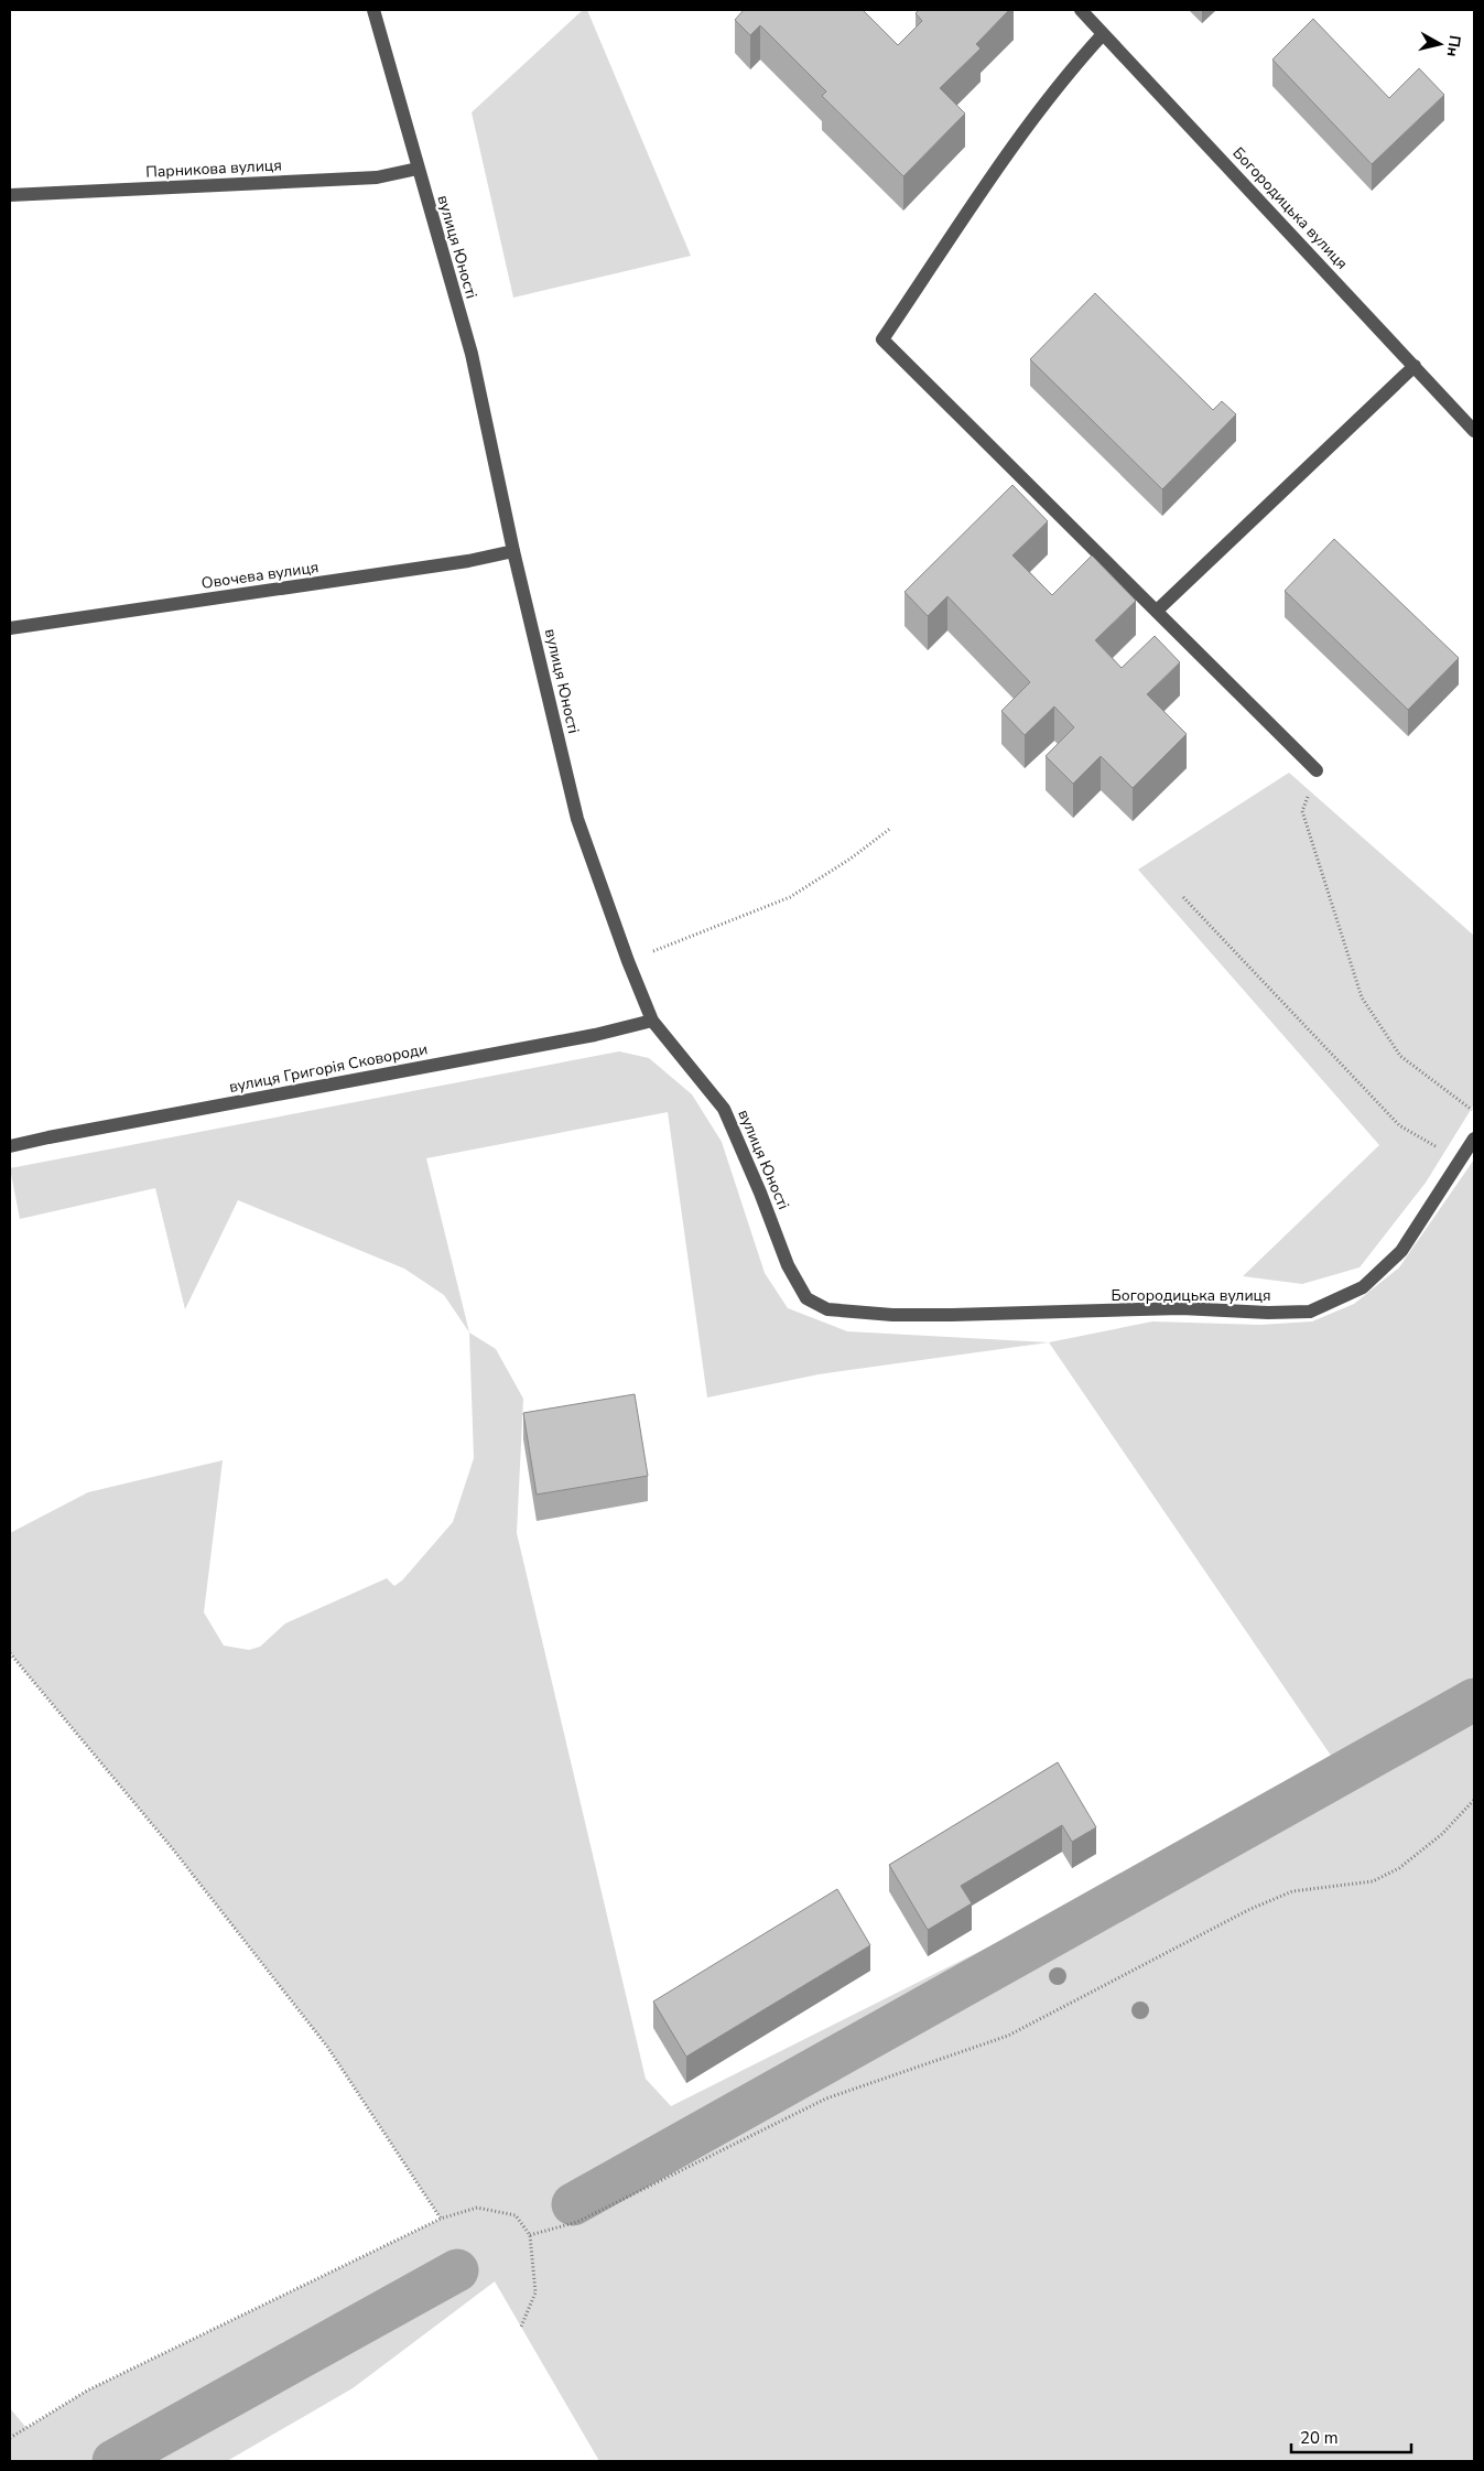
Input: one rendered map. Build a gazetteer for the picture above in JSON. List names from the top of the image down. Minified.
{"streets":{"street":["Парникова вулиця","Богородицька вулиця","вулиця Юності","Овочева вулиця","вулиця Григорія Сковороди"]},"crossings":[["Парникова вулиця","вулиця Юності"],["Богородицька вулиця","вулиця Юності"],["вулиця Юності","Овочева вулиця"],["вулиця Юності","вулиця Григорія Сковороди"]],"scale_bar":"20 m","north":"right"}
